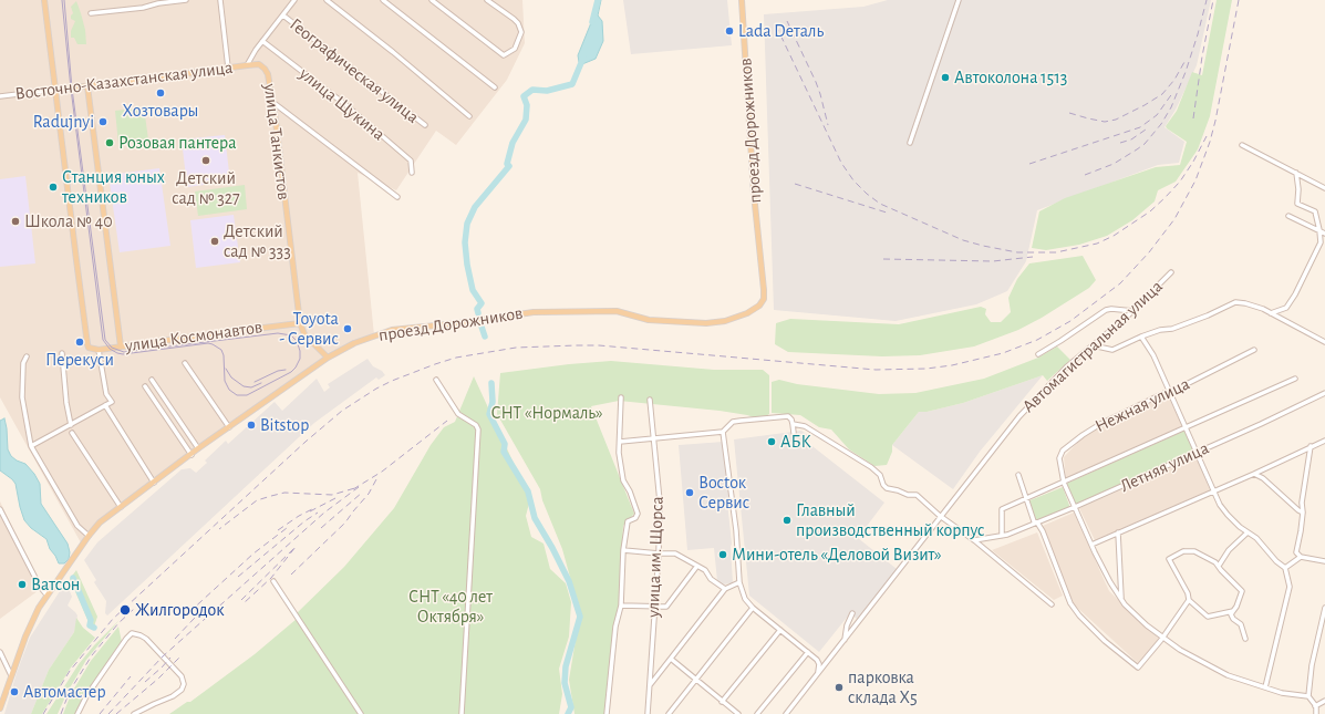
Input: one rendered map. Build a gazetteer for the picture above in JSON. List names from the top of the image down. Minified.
{"streets":{"main road":["Восточно-Казахстанская улица","проезд Дорожников","улица Танкистов","улица Космонавтов"],"street":["Географическая улица","улица Щукина","Автомагистральная улица","Нежная улица","Летняя улица","улица им. Щорса"]},"crossings":[["Восточно-Казахстанская улица","улица Танкистов"],["Восточно-Казахстанская улица","улица Космонавтов"],["проезд Дорожников","улица Танкистов"],["улица Танкистов","улица Космонавтов"],["Нежная улица","Летняя улица"]],"parks":["СНТ «Нормаль»","СНТ «40 лет Октября»"],"places":["Lada Dеталь","Автоколона 1513","Хозтовары","Radujnyi","Розовая пантера","Детский сад № 327","Станция юных техников","Школа № 40","Детский сад № 333","Toyota - Сервис","Перекуси","Bitstop","АБК","Восtок Сервис","Главный производственный корпус","Мини-отель «Деловой Визит»","Ватсон","Жилгородок","парковка склада X5","Автомастер"]}
